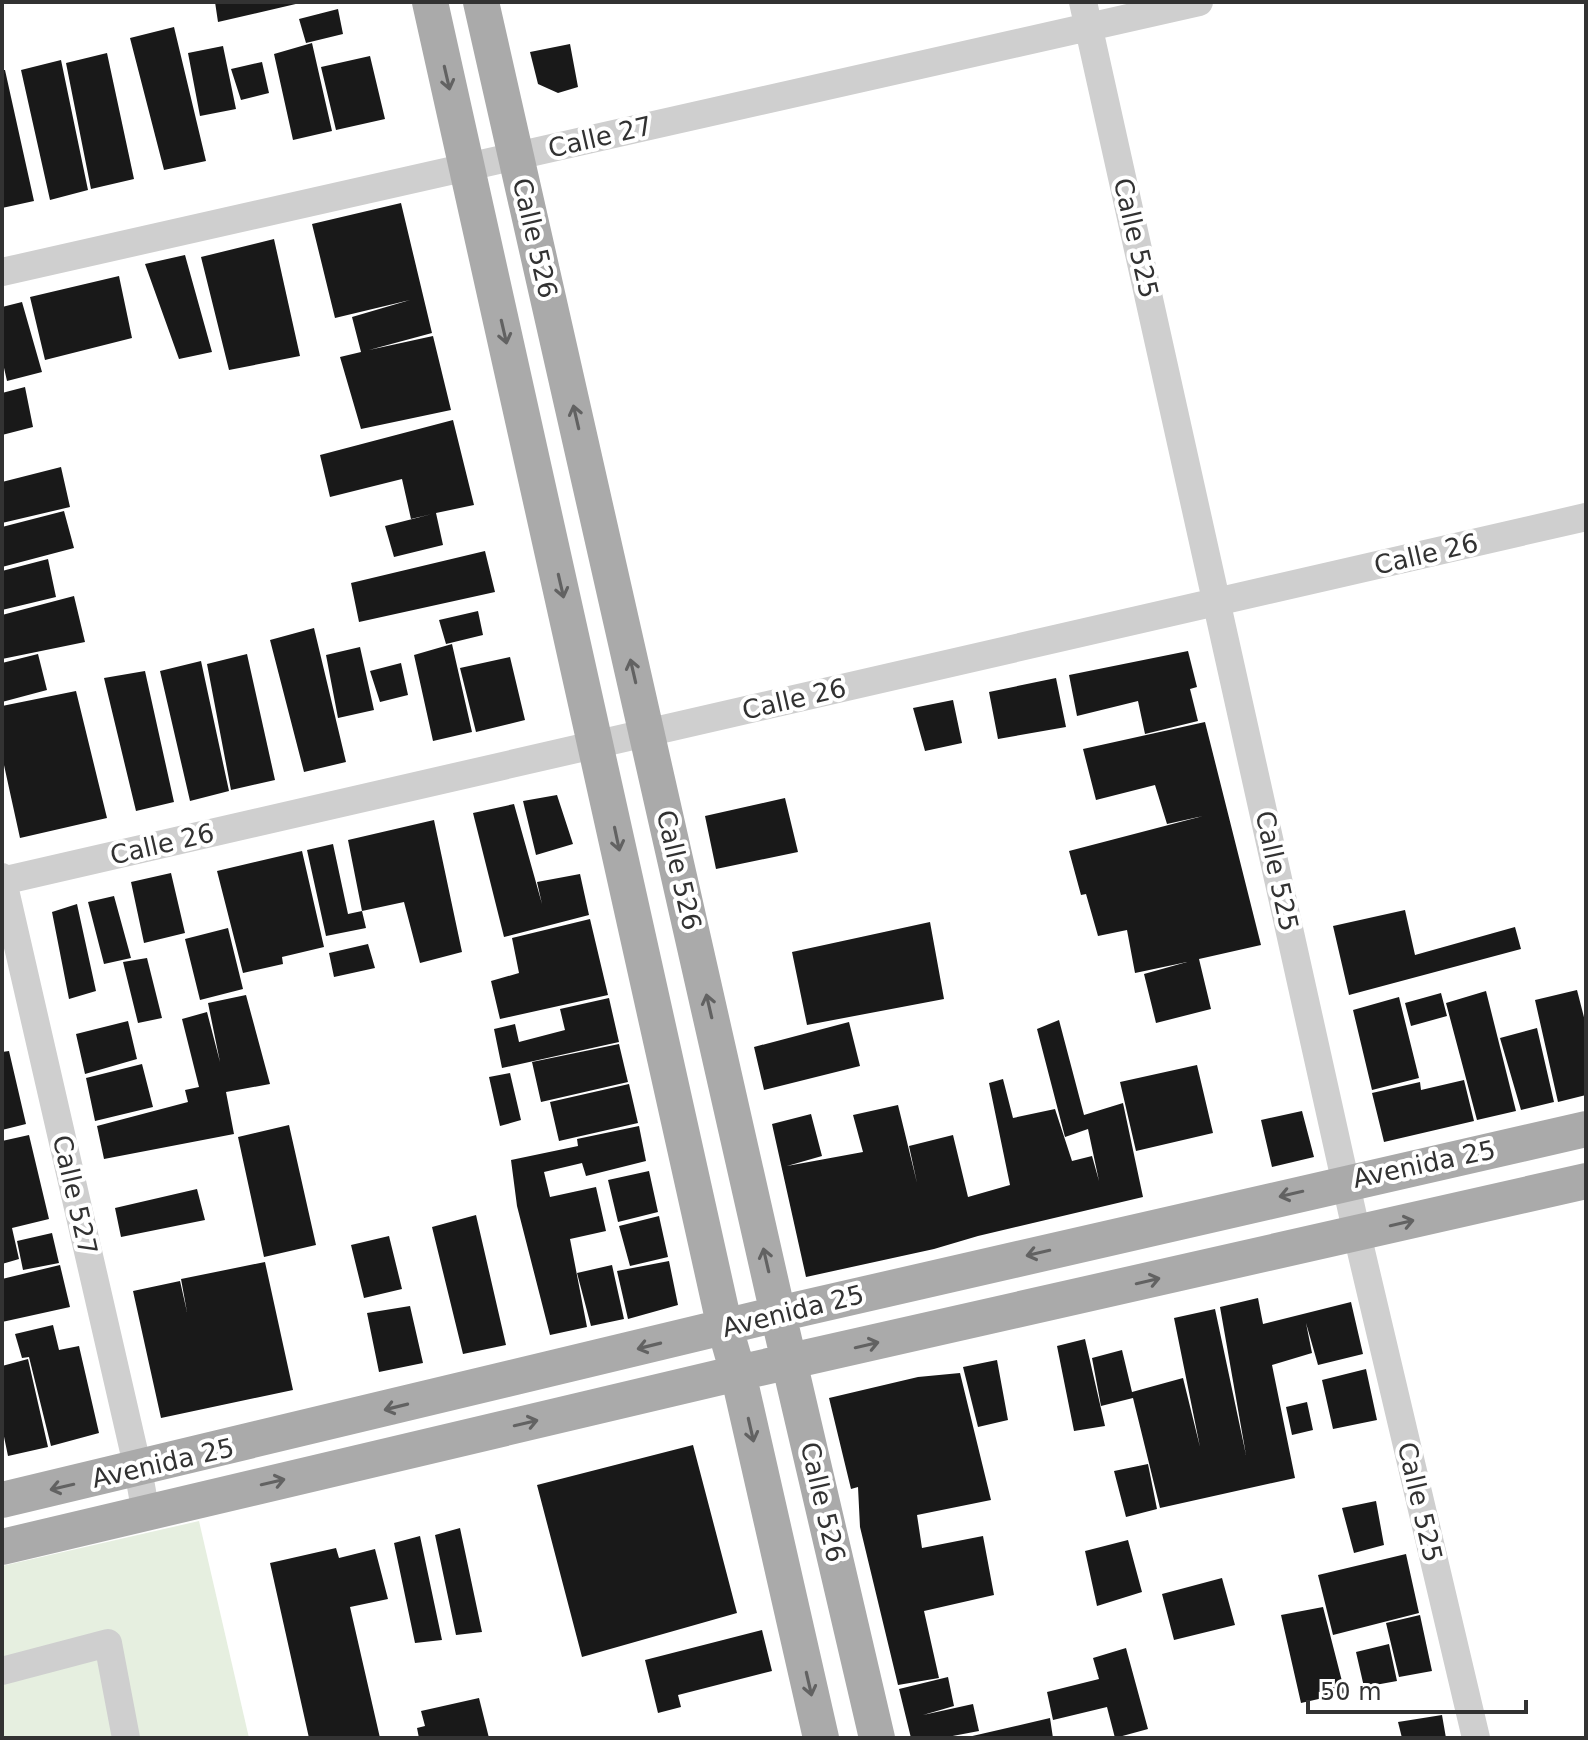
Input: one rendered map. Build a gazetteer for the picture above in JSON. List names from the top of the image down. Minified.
{"streets":{"main road":["Calle 526","Avenida 25"],"street":["Calle 27","Calle 525","Calle 26","Calle 527"]},"crossings":[["Calle 27","Calle 526"],["Calle 27","Calle 525"],["Calle 526","Calle 26"],["Calle 526","Avenida 25"],["Calle 525","Calle 26"],["Calle 525","Avenida 25"],["Calle 26","Calle 527"],["Avenida 25","Calle 527"]],"scale_bar":"50 m"}
